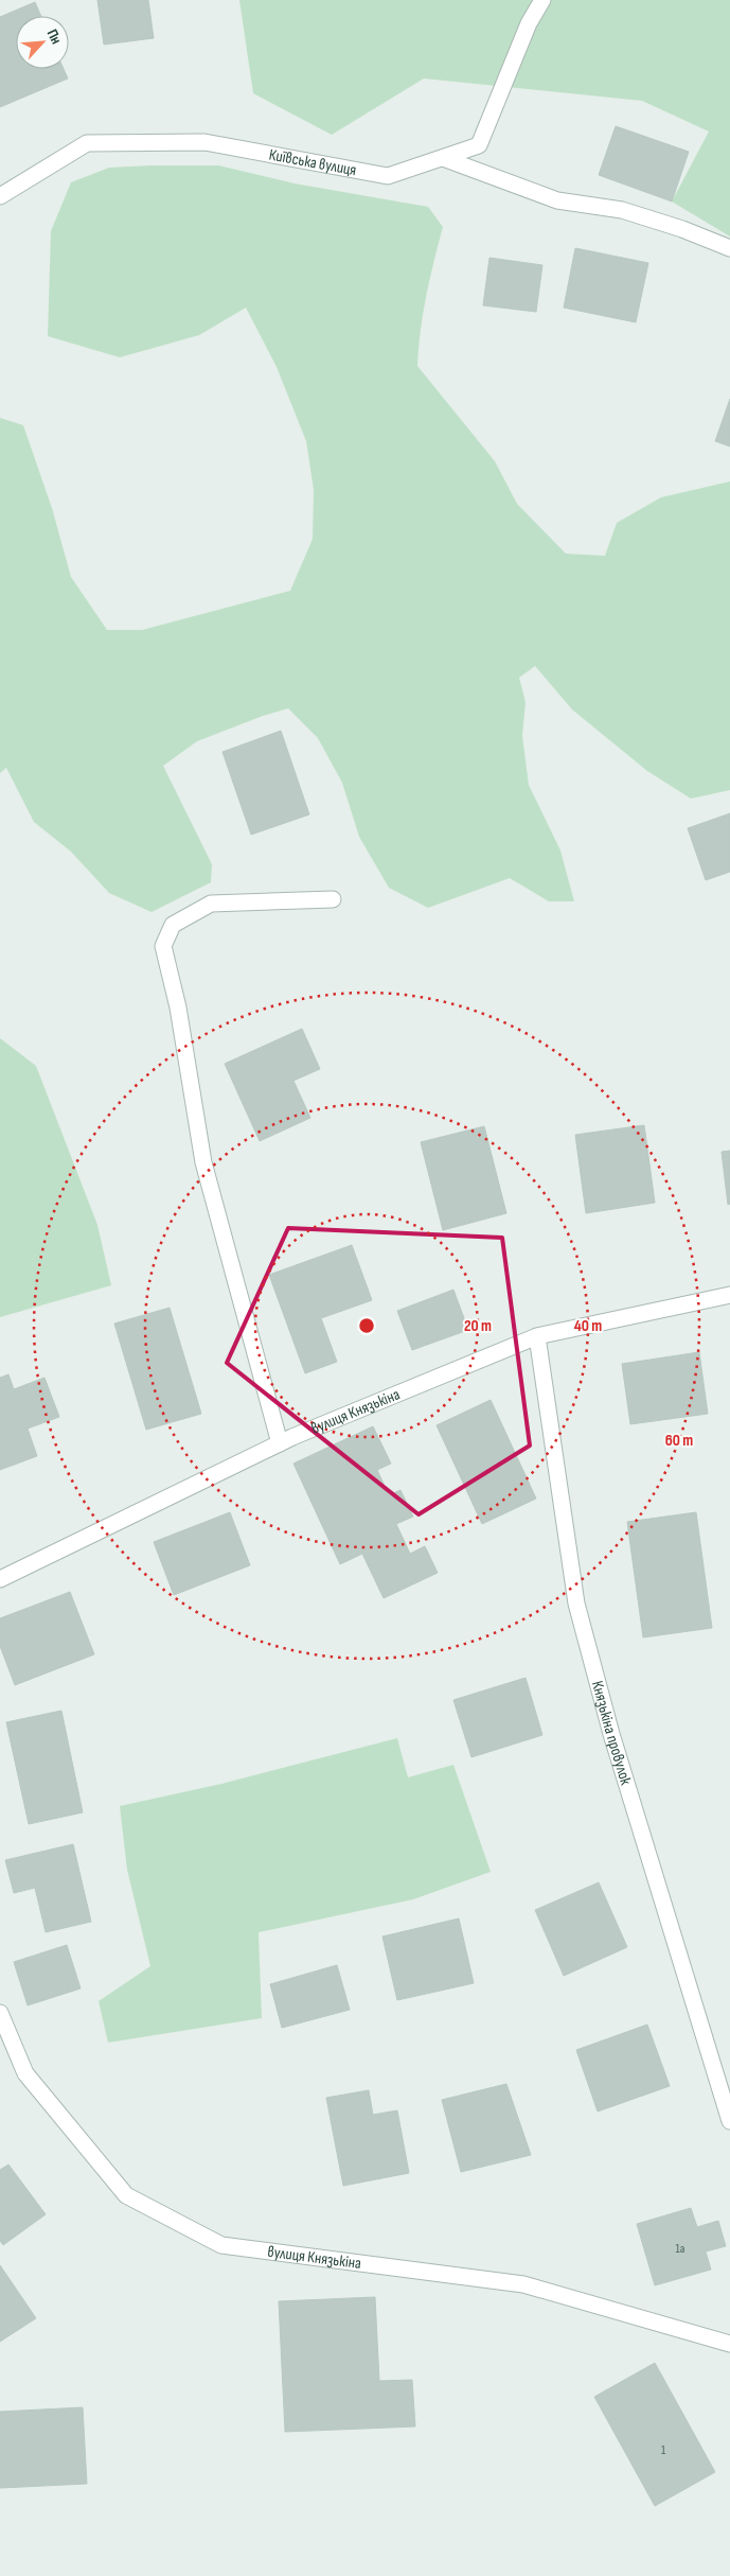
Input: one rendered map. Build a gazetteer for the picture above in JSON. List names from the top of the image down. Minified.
{"streets":{"street":["Київська вулиця","вулиця Князькіна","Князькіна провулок"]},"crossings":[["вулиця Князькіна","Князькіна провулок"]],"house_numbers":["1а","1"],"north":"top right","rings":["20 m","40 m","60 m"]}
